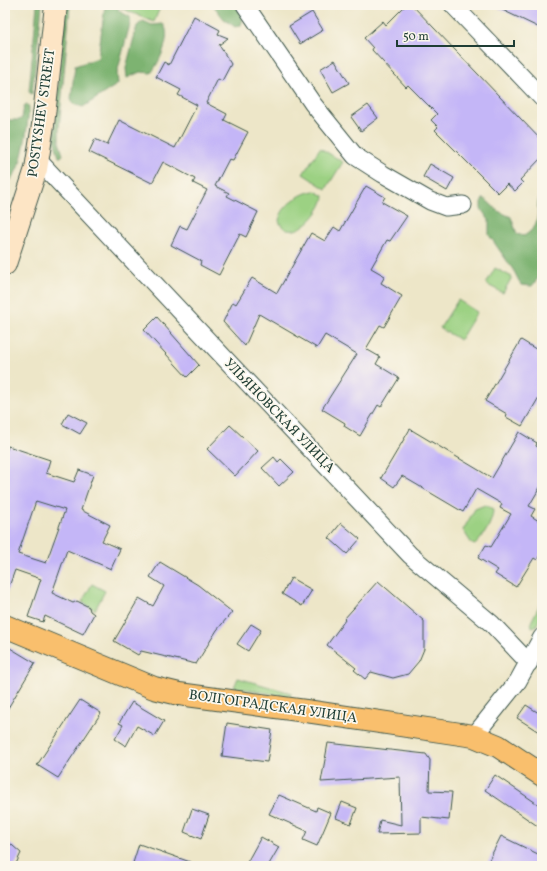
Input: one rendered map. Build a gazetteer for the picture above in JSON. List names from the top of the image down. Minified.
{"streets":{"main road":["POSTYSHEV STREET","ВОЛГОГРАДСКАЯ УЛИЦА"],"street":["УЛЬЯНОВСКАЯ УЛИЦА"]},"crossings":[["POSTYSHEV STREET","УЛЬЯНОВСКАЯ УЛИЦА"]],"scale_bar":"50 m"}
